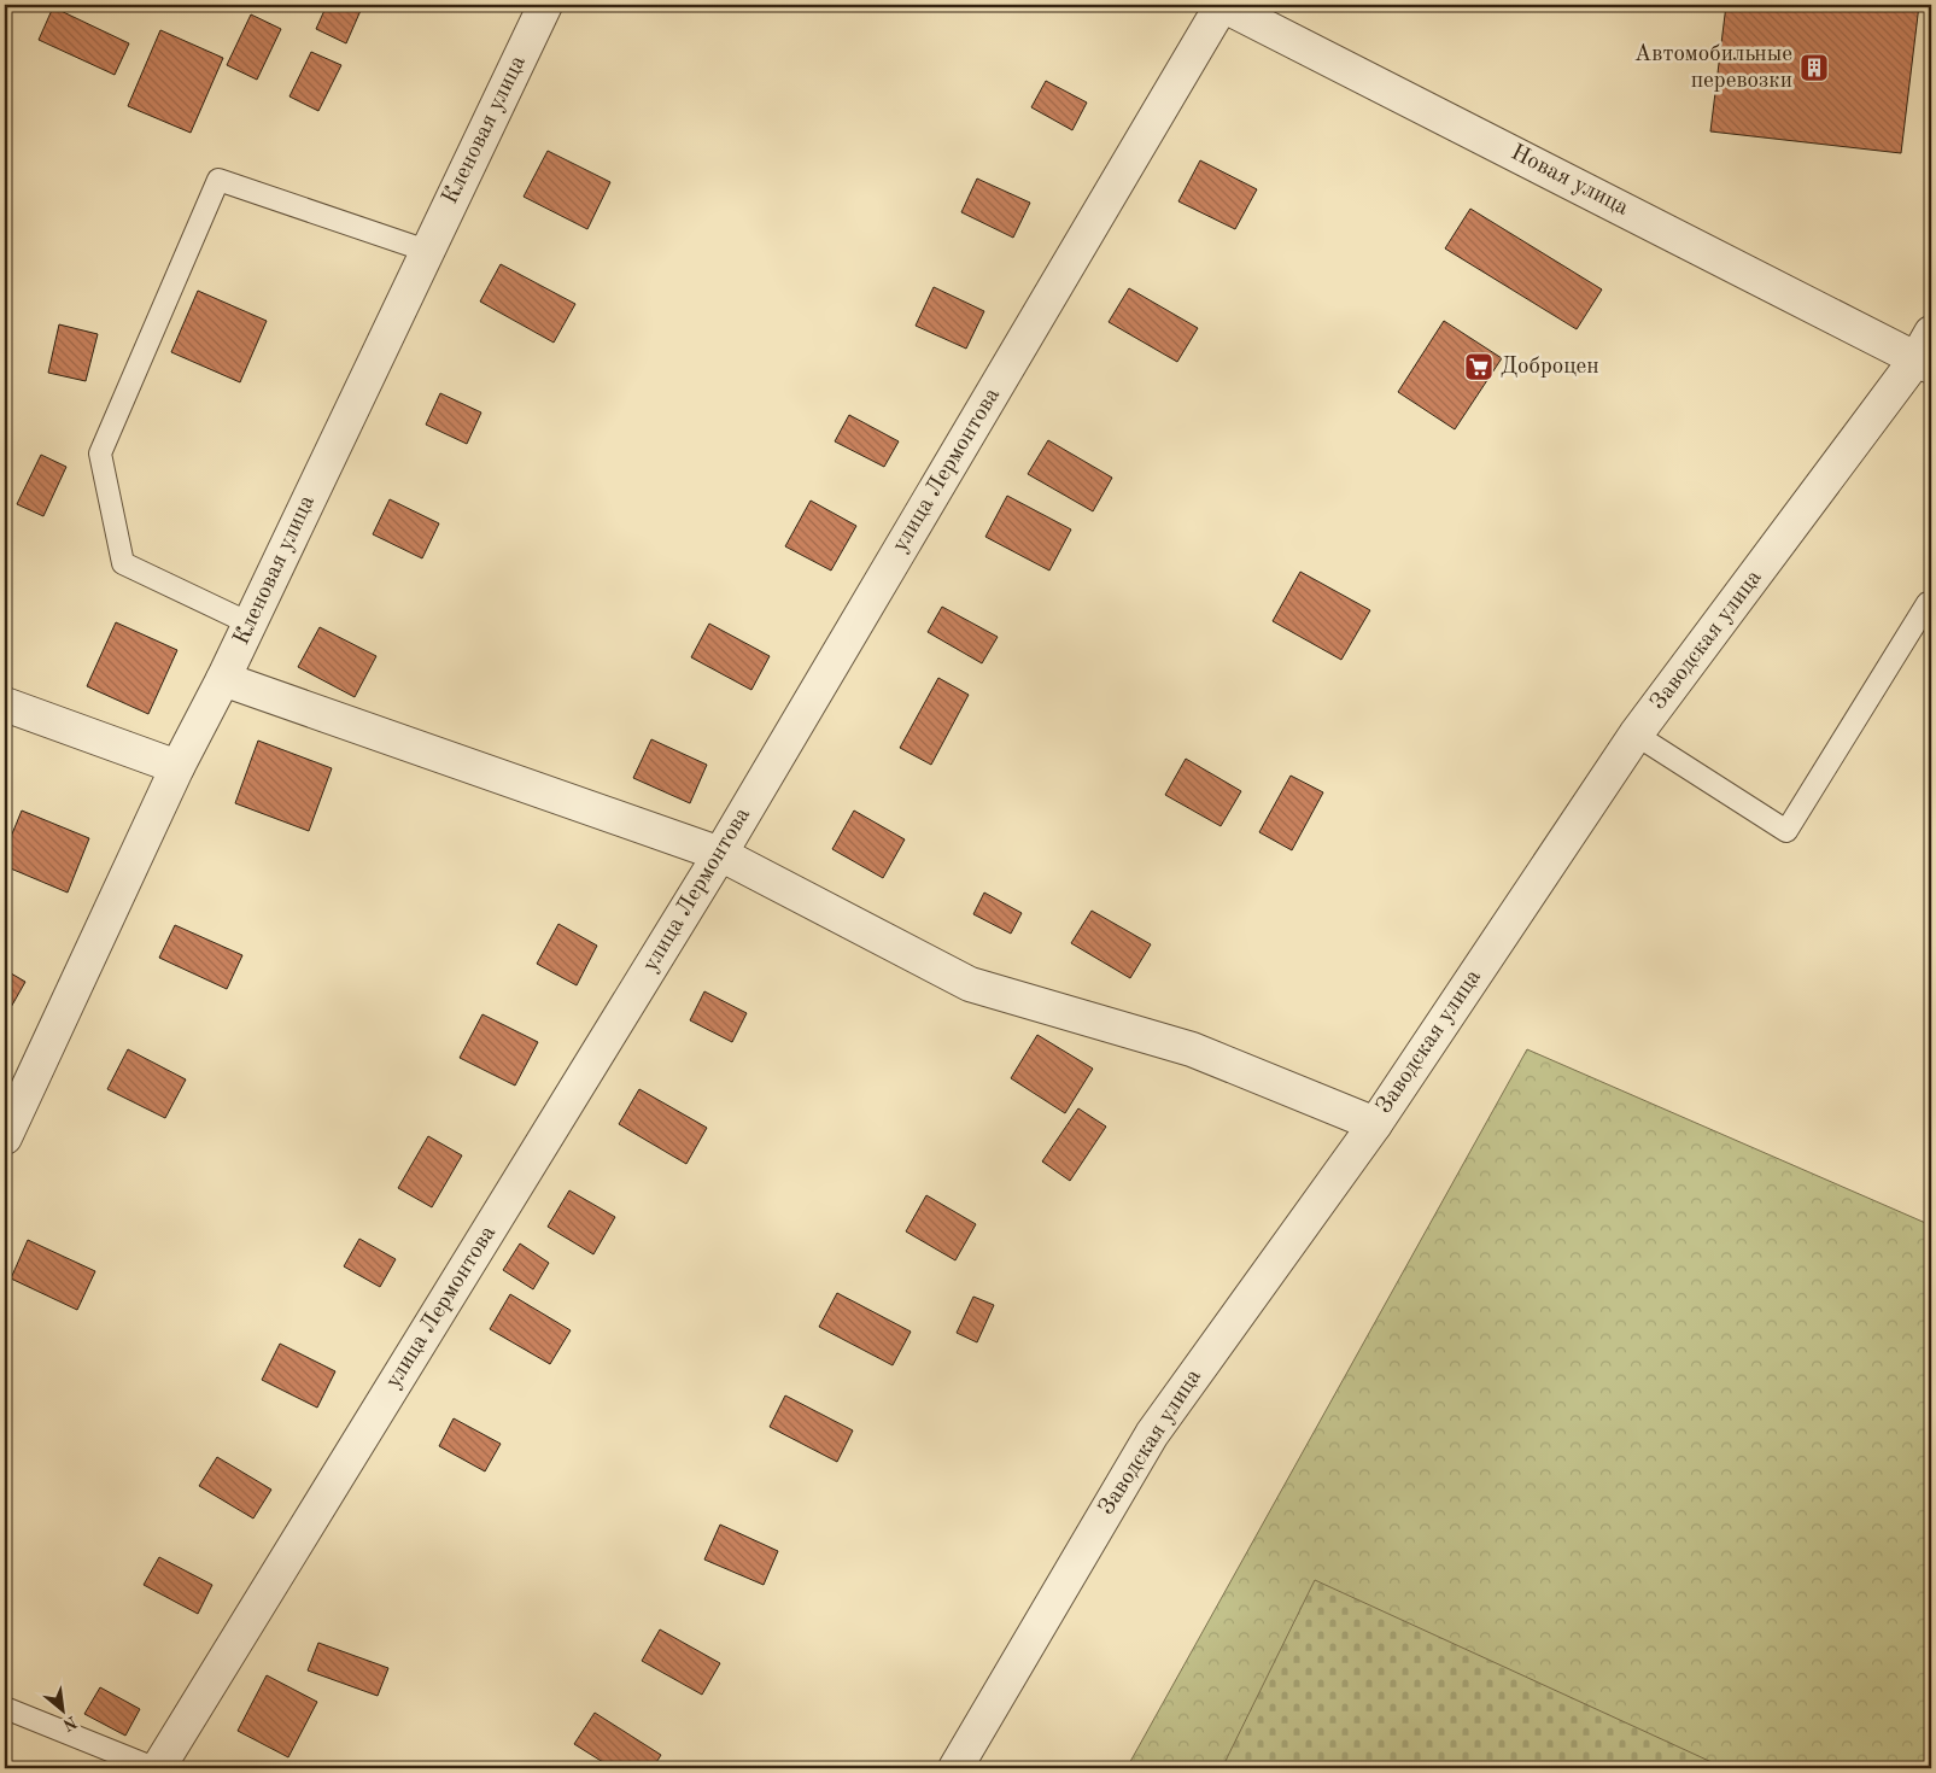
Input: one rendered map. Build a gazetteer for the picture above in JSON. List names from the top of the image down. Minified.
{"streets":{"street":["Кленовая улица","Новая улица","улица Лермонтова","Заводская улица"]},"crossings":[["Новая улица","улица Лермонтова"],["Новая улица","Заводская улица"]],"places":{"building":["Автомобильные перевозки"],"supermarket":["Доброцен"]},"north":"bottom right"}
